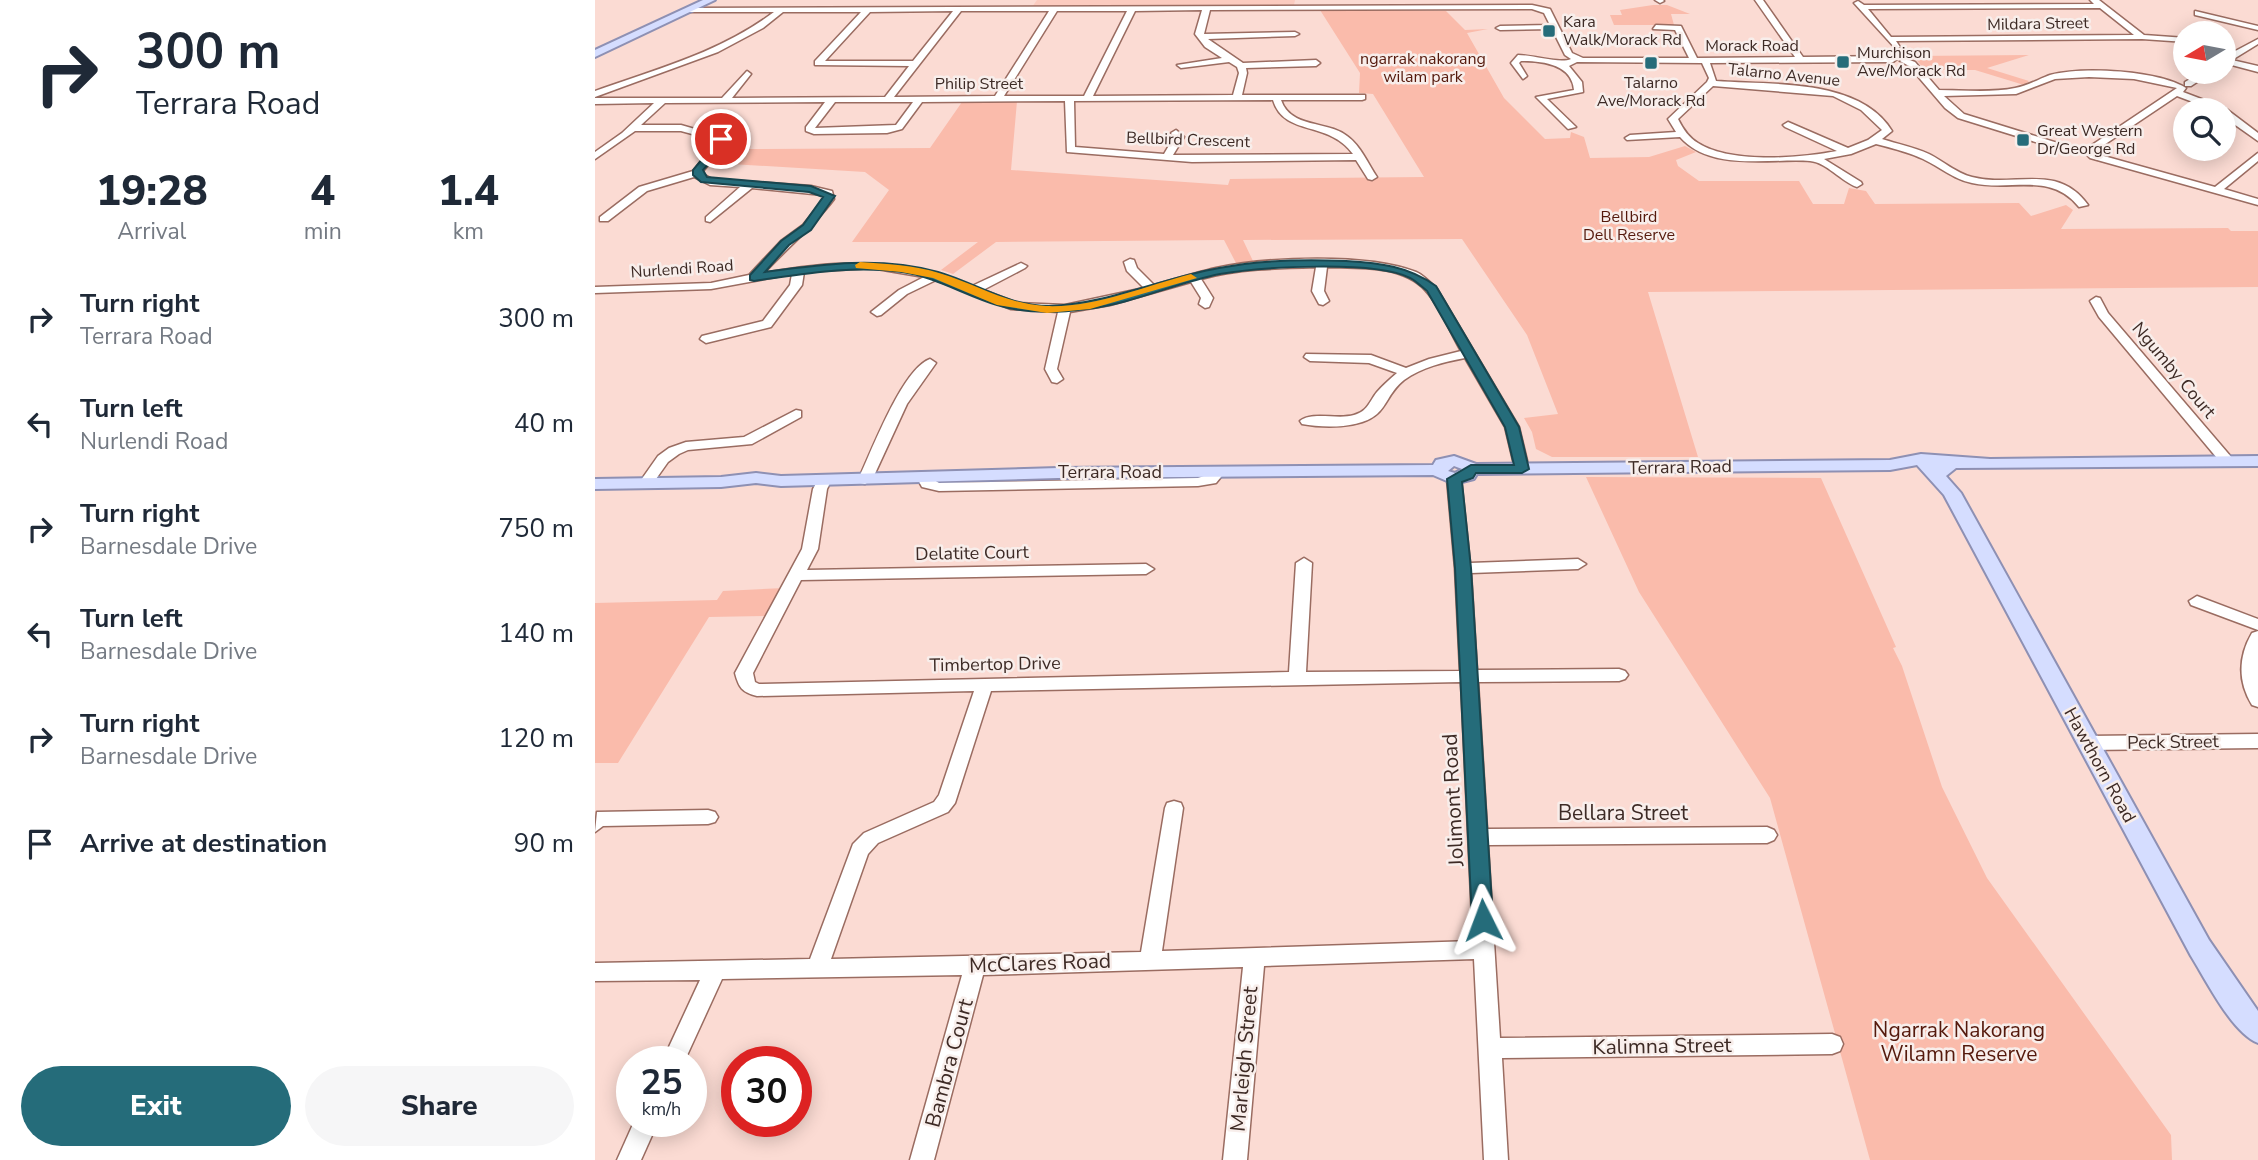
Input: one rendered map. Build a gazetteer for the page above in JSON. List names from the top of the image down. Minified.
{"streets":{"main road":["Terrara Road","Hawthorn Road"],"street":["Mildara Street","Morack Road","Talarno Avenue","Philip Street","Bellbird Crescent","Nurlendi Road","Ngumby Court","Delatite Court","Timbertop Drive","Peck Street","Jolimont Road","Bellara Street","McClares Road","Kalimna Street","Marleigh Street","Bambra Court"]},"crossings":[["Morack Road","Talarno Avenue"],["Philip Street","Bellbird Crescent"],["Nurlendi Road","Terrara Road"],["Ngumby Court","Terrara Road"],["Terrara Road","Timbertop Drive"],["Terrara Road","Hawthorn Road"],["Terrara Road","Jolimont Road"],["Delatite Court","Timbertop Drive"],["Timbertop Drive","Jolimont Road"],["Peck Street","Hawthorn Road"],["Jolimont Road","Bellara Street"],["Jolimont Road","McClares Road"],["Jolimont Road","Kalimna Street"],["McClares Road","Marleigh Street"],["McClares Road","Bambra Court"]],"parks":["ngarrak nakorang wilam park","Bellbird Dell Reserve","Ngarrak Nakorang Wilamn Reserve"],"places":{"transit":["Kara Walk/Morack Rd","Murchison Ave/Morack Rd","Talarno Ave/Morack Rd","Great Western Dr/George Rd"]},"north":"left","page":{"turn":["300 m","Terrara Road"],"eta":["19:28","Arrival","4","min","1.4","km"],"list":[{"name":"Turn right","note":"Terrara Road","value":"300 m"},{"name":"Turn left","note":"Nurlendi Road","value":"40 m"},{"name":"Turn right","note":"Barnesdale Drive","value":"750 m"},{"name":"Turn left","note":"Barnesdale Drive","value":"140 m"},{"name":"Turn right","note":"Barnesdale Drive","value":"120 m"},{"name":"Arrive at destination","value":"90 m"}],"speed":"25 km/h","limit":"30","buttons":["Exit","Share"]}}
